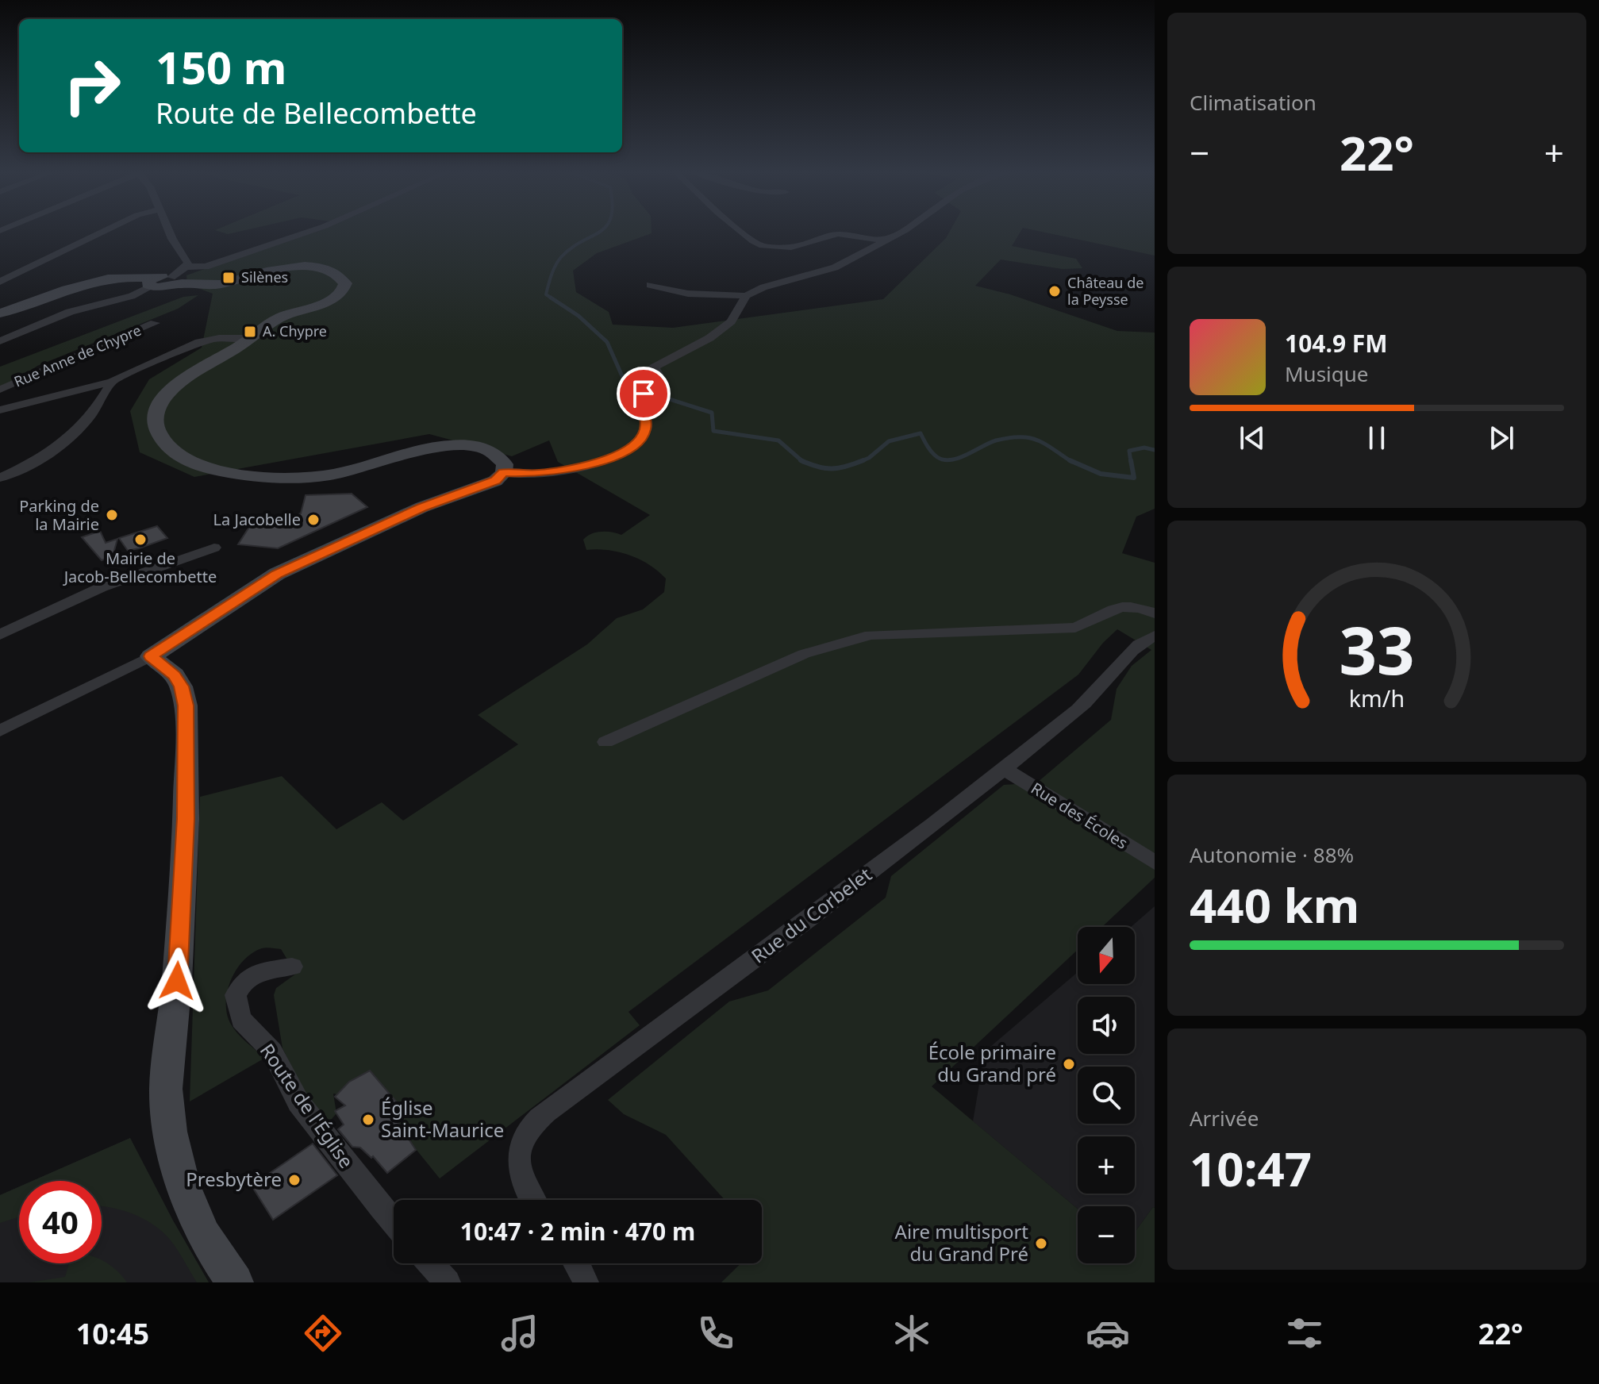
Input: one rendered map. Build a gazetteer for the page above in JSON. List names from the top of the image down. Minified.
{"streets":{"street":["Rue Anne de Chypre","Rue des Écoles","Rue du Corbelet","Route de l'Église"]},"crossings":[["Rue des Écoles","Rue du Corbelet"]],"places":{"transit":["Silènes","A. Chypre"],"other":["Château de la Peysse","Parking de la Mairie","La Jacobelle","Mairie de Jacob-Bellecombette","École primaire du Grand pré","Église Saint-Maurice","Presbytère","Aire multisport du Grand Pré"]},"north":"bottom","page":{"tile":["Climatisation",["Autonomie · 88%","440 km"],["Arrivée","10:47"]],"turn":["150 m","Route de Bellecombette"],"heat":["−","22°","+"],"song":["104.9 FM","Musique"],"map_buttons":["+","−"],"limit":"40","trip":"10:47 · 2 min · 470 m","tabs":["10:45","22°"],"gauge":["33","km/h"]}}
